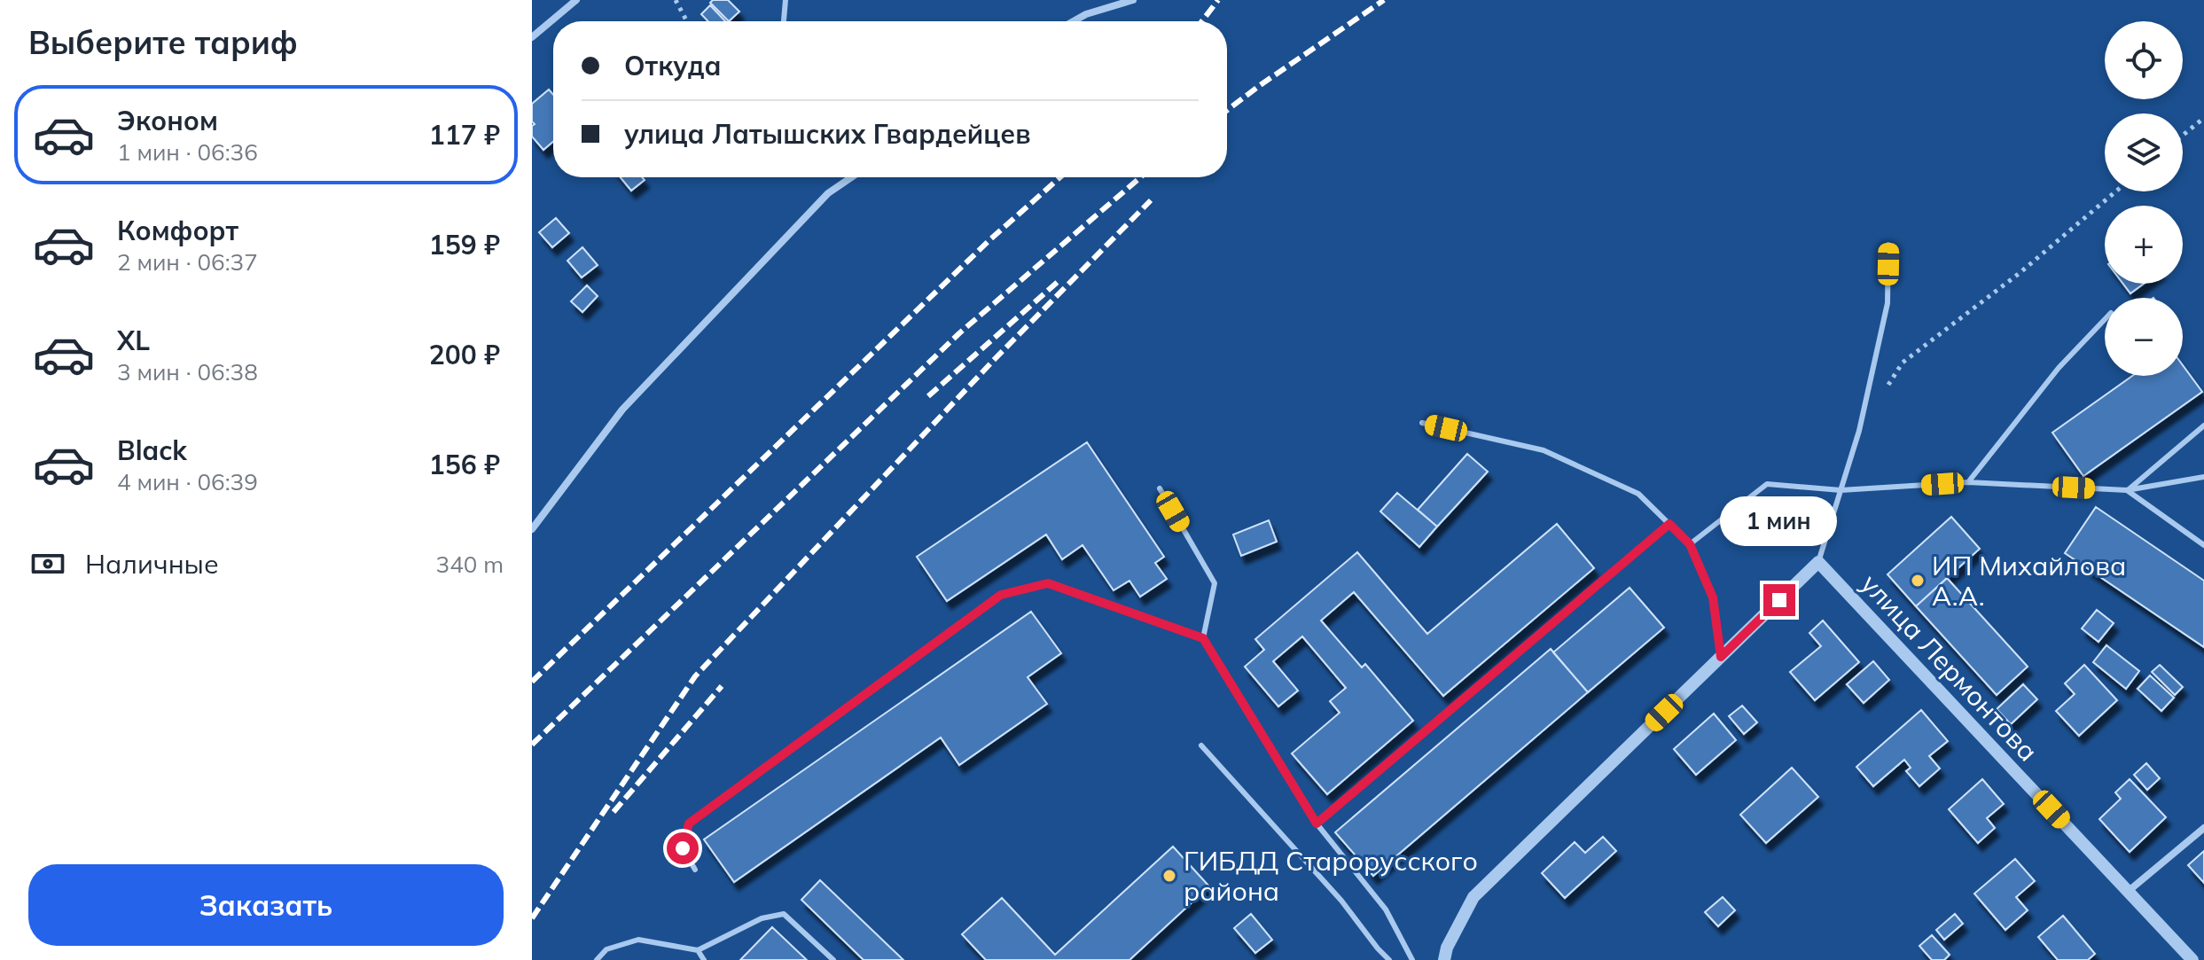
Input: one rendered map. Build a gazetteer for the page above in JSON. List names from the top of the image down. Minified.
{"streets":{"street":["улица Лермонтова"]},"places":["ИП Михайлова А.А.","ГИБДД Старорусского района"],"page":{"heading":"Выберите тариф","map_buttons":["+","−"],"banner":["Откуда","улица Латышских Гвардейцев"],"list":[{"name":"Эконом","note":"1 мин · 06:36","value":"117 ₽"},{"name":"Комфорт","note":"2 мин · 06:37","value":"159 ₽"},{"name":"XL","note":"3 мин · 06:38","value":"200 ₽"},{"name":"Black","note":"4 мин · 06:39","value":"156 ₽"}],"bubble":"1 мин","pay":["Наличные","340 m"],"buttons":"Заказать"}}
